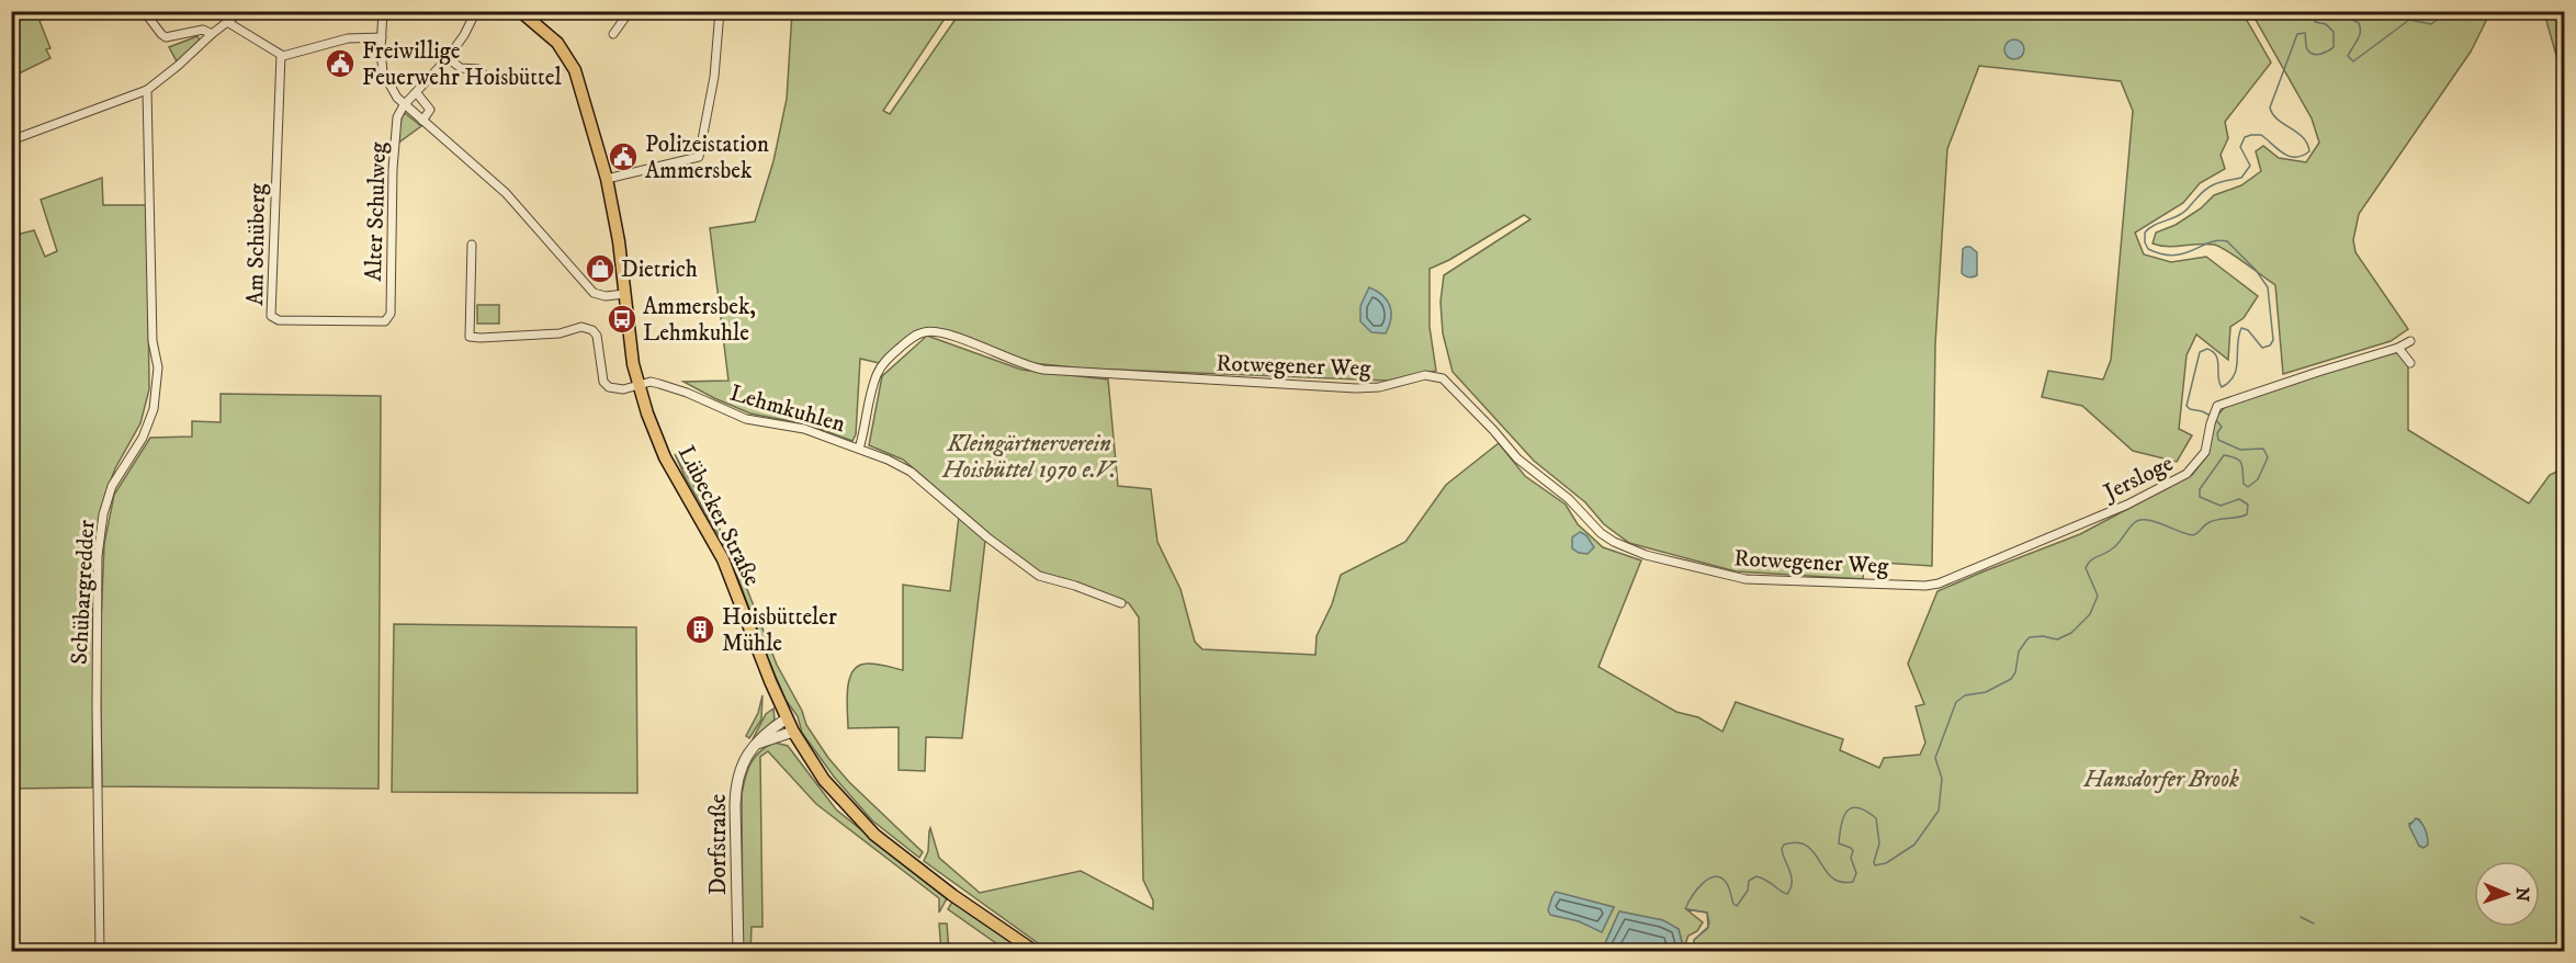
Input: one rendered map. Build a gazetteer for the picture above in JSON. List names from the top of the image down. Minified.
{"streets":{"main road":["Lübecker Straße"],"street":["Alter Schulweg","Am Schüberg","Rotwegener Weg","Lehmkuhlen","Jersloge","Schübargredder","Dorfstraße"]},"crossings":[["Alter Schulweg","Am Schüberg"],["Rotwegener Weg","Lehmkuhlen"],["Rotwegener Weg","Jersloge"],["Lehmkuhlen","Lübecker Straße"],["Lübecker Straße","Dorfstraße"]],"parks":["Kleingärtnerverein Hoisbüttel 1970 e.V.","Hansdorfer Brook"],"places":{"public building":["Freiwillige Feuerwehr Hoisbüttel","Polizeistation Ammersbek"],"shop":["Dietrich"],"bus stop":["Ammersbek, Lehmkuhle"],"building":["Hoisbütteler Mühle"]},"north":"right"}
